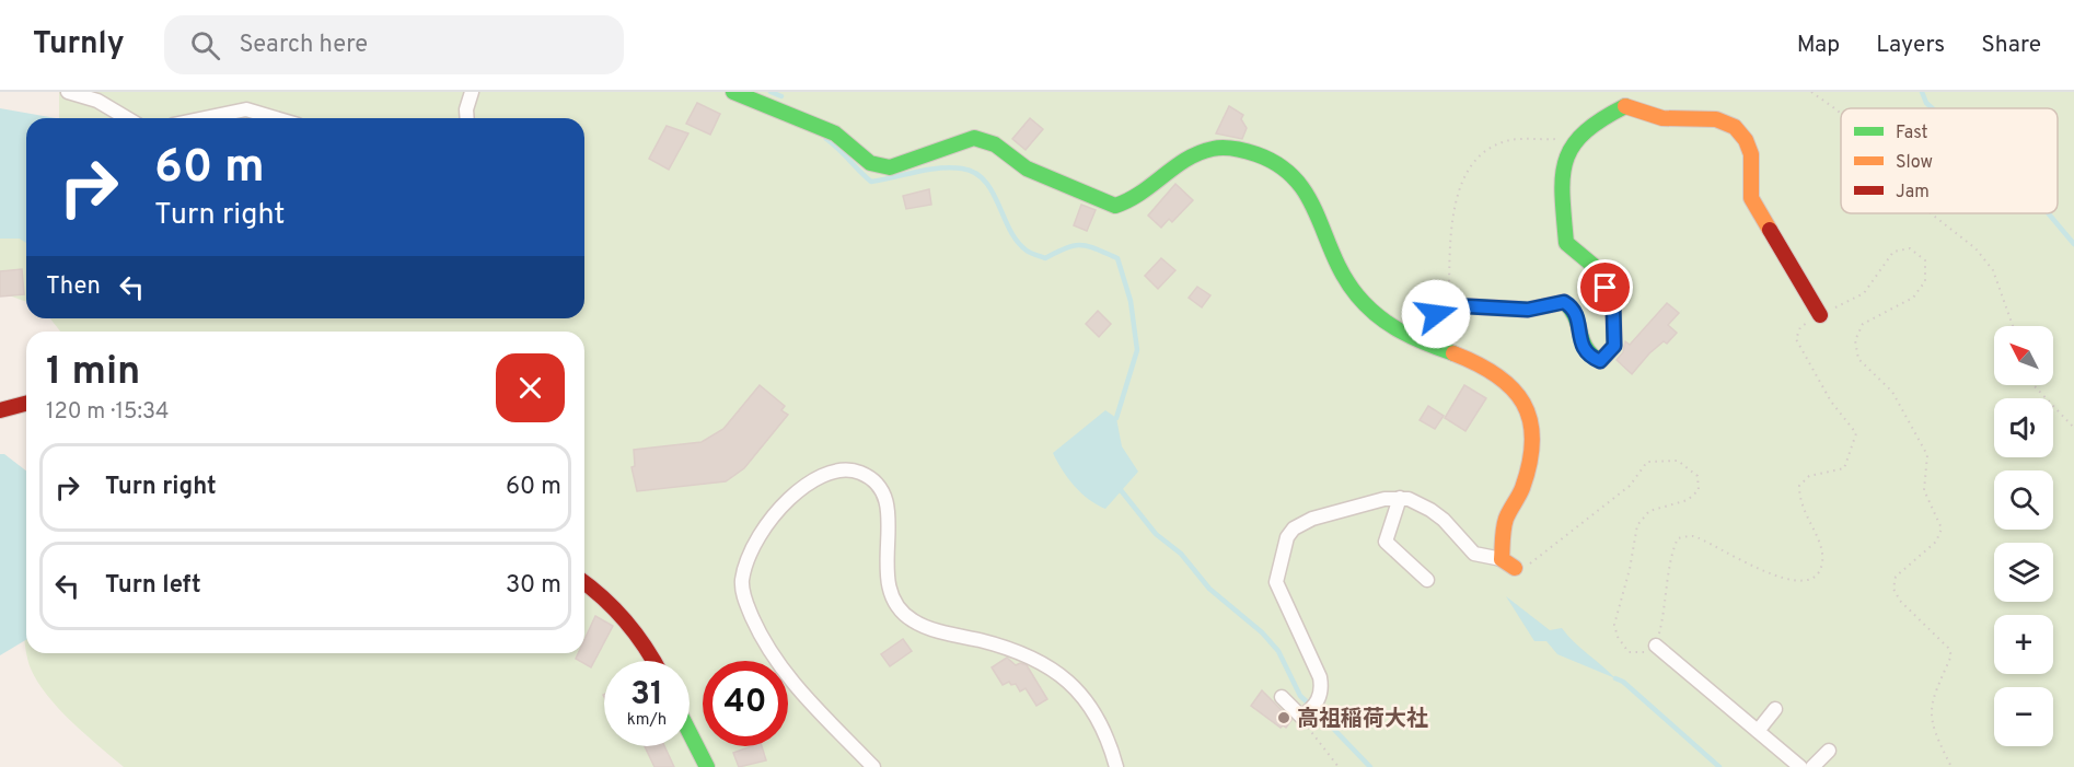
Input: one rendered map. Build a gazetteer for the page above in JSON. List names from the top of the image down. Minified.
{"places":["高祖稲荷大社"],"legend":["Fast","Slow","Jam"],"north":"top left","page":{"header":"Turnly","search":"Search here","nav":["Map","Layers","Share"],"turn":["60 m","Turn right"],"then":"Then","map_buttons":["+","−"],"heading":["1 min","120 m · 15:34"],"list":[{"name":"Turn right","value":"60 m"},{"name":"Turn left","value":"30 m"}],"speed":"31 km/h","limit":"40"}}
